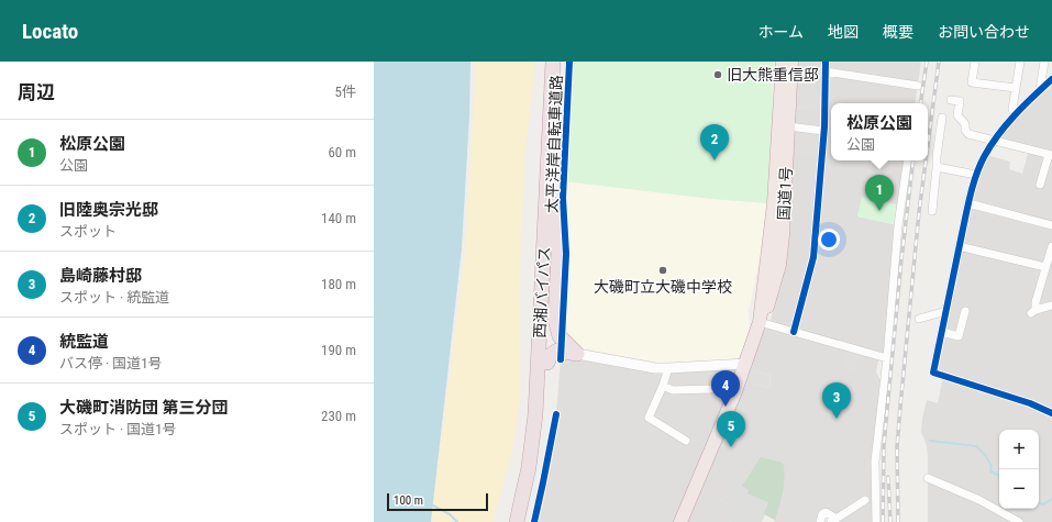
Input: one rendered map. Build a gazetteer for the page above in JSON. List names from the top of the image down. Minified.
{"streets":{"highway":["国道1号","西湘バイパス"],"cycle path":["太平洋岸自転車道路"]},"places":["旧大熊重信邸","大磯町立大磯中学校"],"scale_bar":"100 m","page":{"header":"Locato","nav":["ホーム","地図","概要","お問い合わせ"],"heading":["周辺","5件"],"popup":["松原公園","公園"],"list":[{"mark":"1","name":"松原公園","note":"公園","value":"60 m"},{"mark":"2","name":"旧陸奥宗光邸","note":"スポット","value":"140 m"},{"mark":"3","name":"島崎藤村邸","note":"スポット · 統監道","value":"180 m"},{"mark":"4","name":"統監道","note":"バス停 · 国道1号","value":"190 m"},{"mark":"5","name":"大磯町消防団 第三分団","note":"スポット · 国道1号","value":"230 m"}],"pins":["2","1","4","3","5"],"map_buttons":["+","−"],"scale":"100 m"}}
